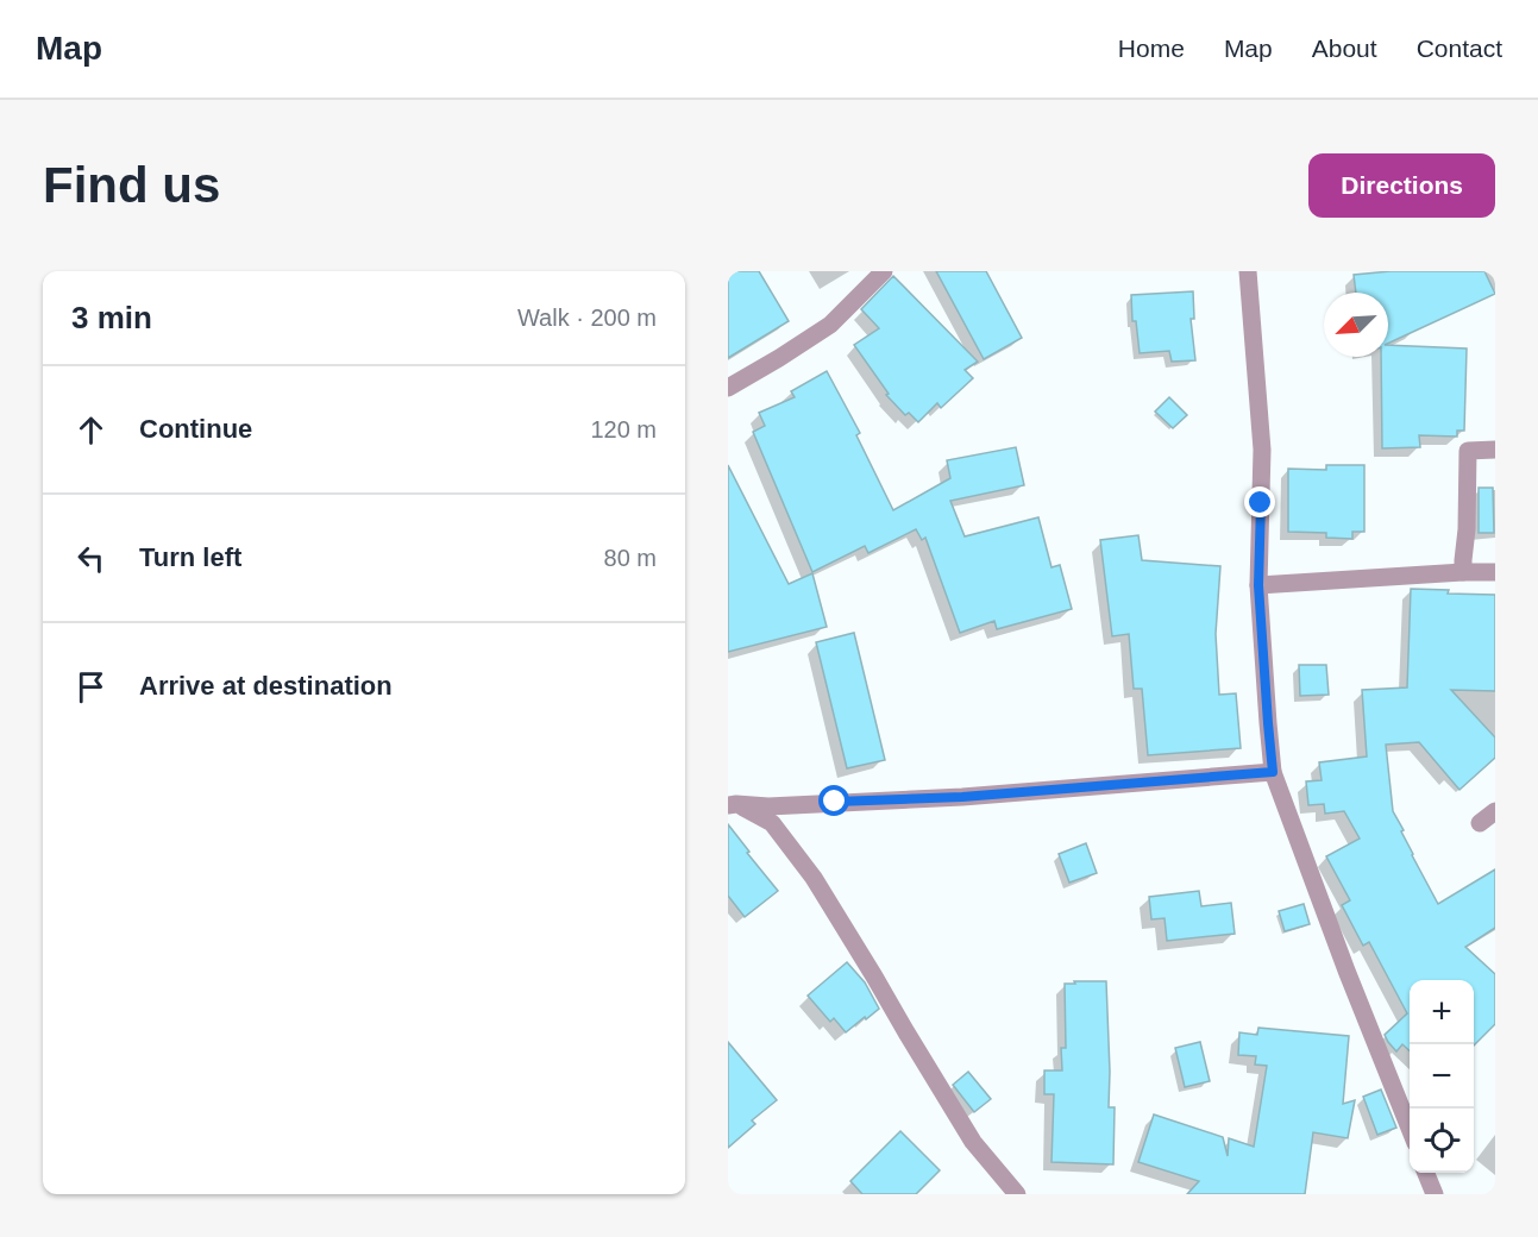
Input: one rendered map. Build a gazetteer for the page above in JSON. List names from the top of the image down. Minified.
{"north":"bottom left","page":{"header":"Map","nav":["Home","Map","About","Contact"],"buttons":"Directions","title":"Find us","heading":["3 min","Walk · 200 m"],"list":[["Continue","120 m"],["Turn left","80 m"],"Arrive at destination"],"map_buttons":["+","−"]}}
